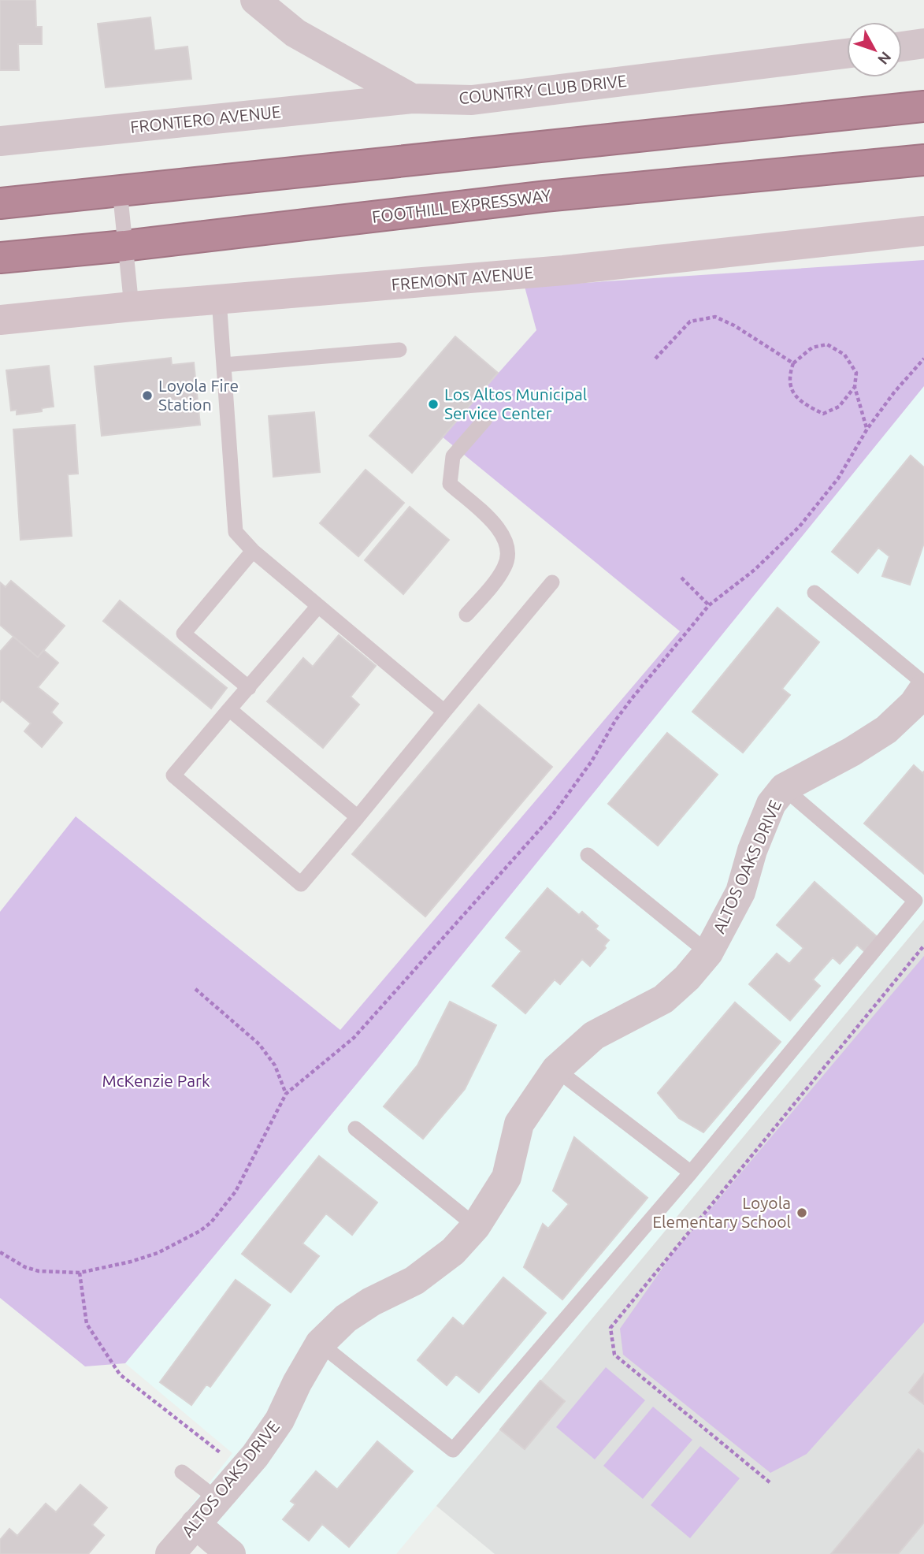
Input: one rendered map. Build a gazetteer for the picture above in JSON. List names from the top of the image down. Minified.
{"streets":{"highway":["FOOTHILL EXPRESSWAY"],"street":["COUNTRY CLUB DRIVE","FRONTERO AVENUE","FREMONT AVENUE","ALTOS OAKS DRIVE"]},"crossings":[["COUNTRY CLUB DRIVE","FRONTERO AVENUE"]],"parks":["McKenzie Park"],"places":["Loyola Fire Station","Los Altos Municipal Service Center","Loyola Elementary School"],"north":"bottom right"}
